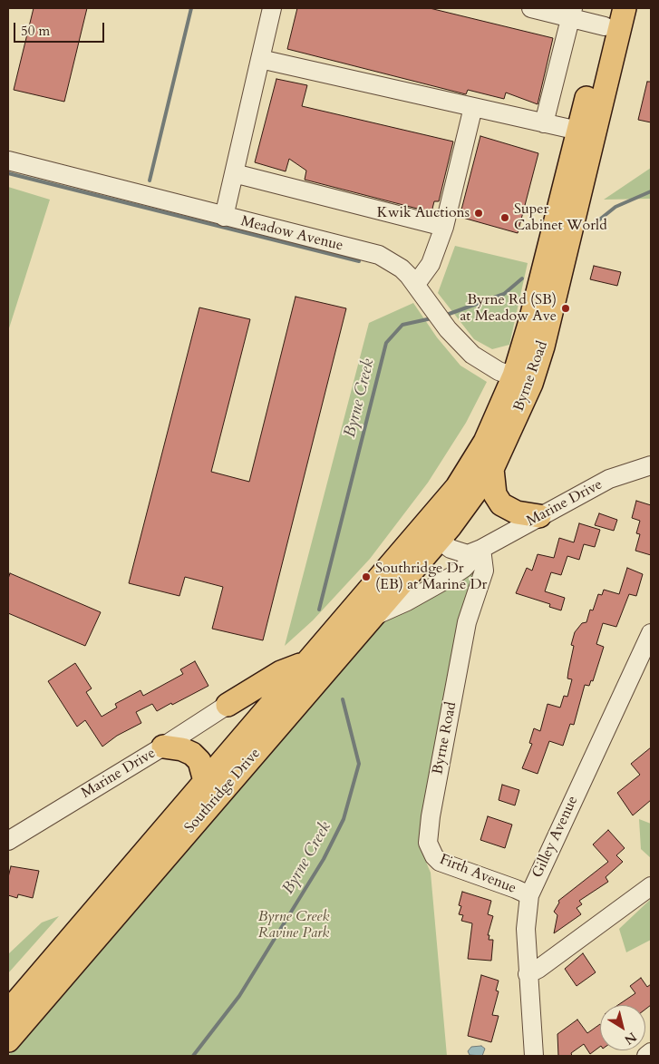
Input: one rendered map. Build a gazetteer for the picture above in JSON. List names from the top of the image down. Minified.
{"streets":{"main road":["Byrne Road","Southridge Drive"],"street":["Meadow Avenue","Marine Drive","Gilley Avenue","Firth Avenue"]},"crossings":[["Meadow Avenue","Byrne Road"],["Byrne Road","Marine Drive"],["Byrne Road","Southridge Drive"],["Byrne Road","Firth Avenue"],["Marine Drive","Southridge Drive"],["Gilley Avenue","Firth Avenue"]],"water":["Byrne Creek"],"parks":["Byrne Creek Ravine Park"],"places":["Kwik Auctions","Super Cabinet World","Byrne Rd (SB) at Meadow Ave","Southridge Dr (EB) at Marine Dr"],"scale_bar":"50 m","north":"bottom right"}
